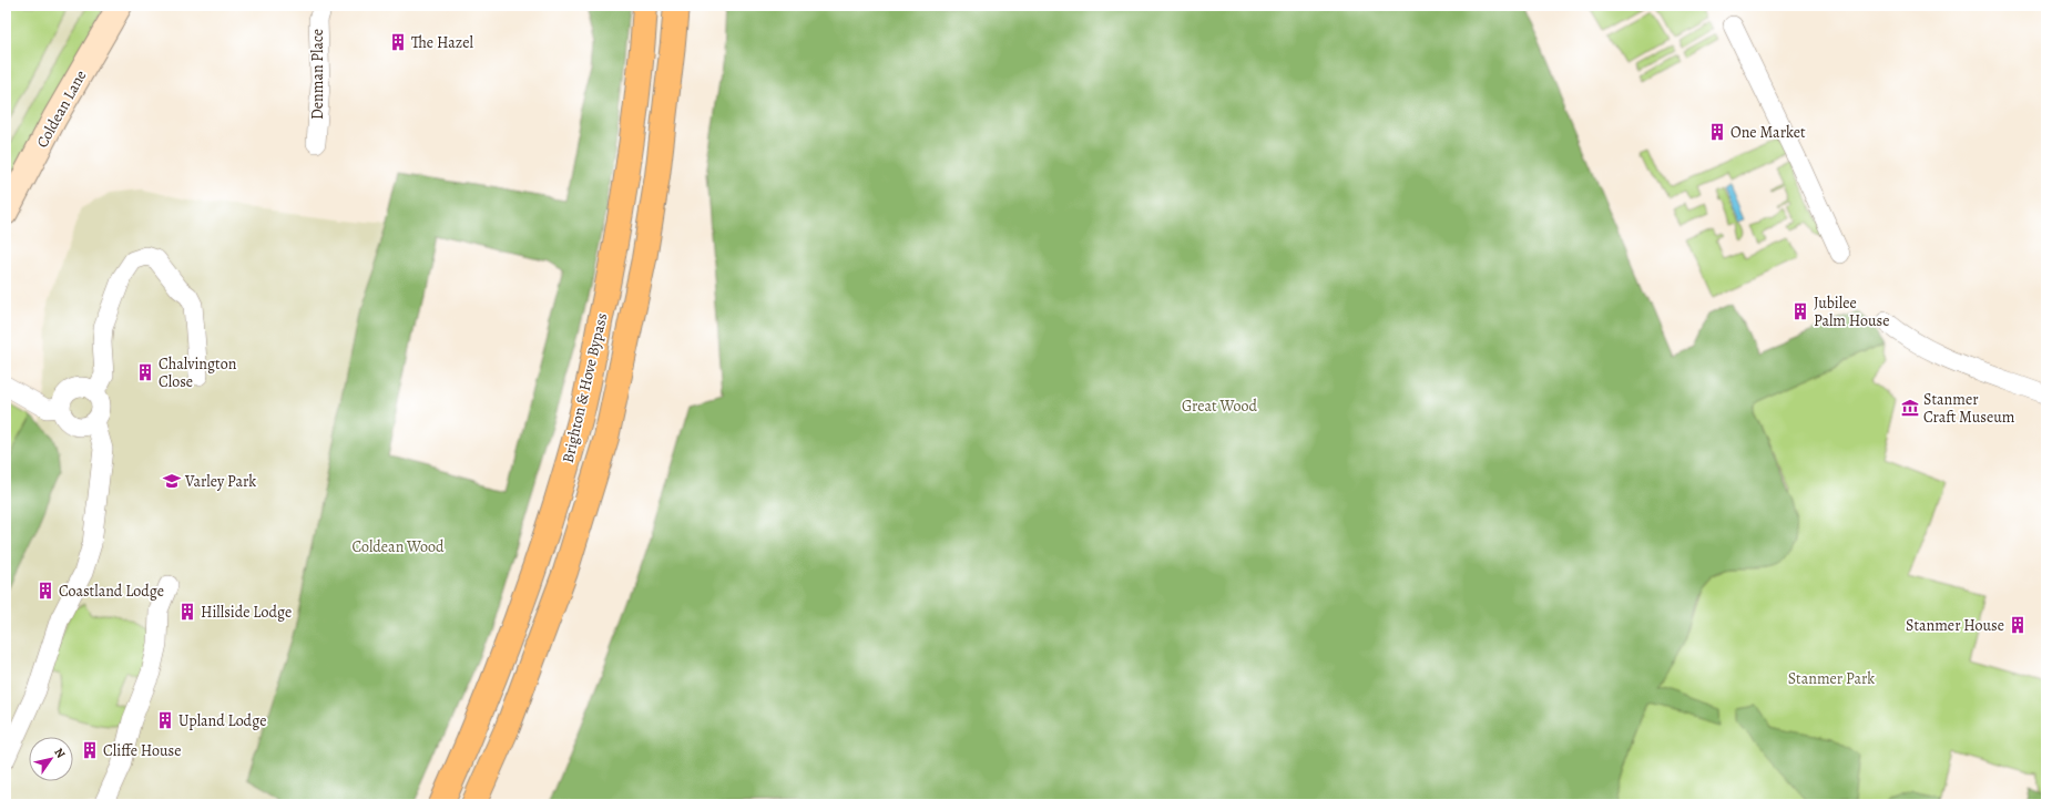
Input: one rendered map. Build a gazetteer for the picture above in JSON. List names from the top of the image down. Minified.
{"streets":{"highway":["Brighton & Hove Bypass"],"street":["Denman Place","Coldean Lane"]},"parks":["Great Wood","Coldean Wood","Stanmer Park"],"places":{"building":["The Hazel","One Market","Jubilee Palm House","Chalvington Close","Coastland Lodge","Hillside Lodge","Stanmer House","Upland Lodge","Cliffe House"],"museum":["Stanmer Craft Museum"],"school or university":["Varley Park"]},"north":"top right"}
